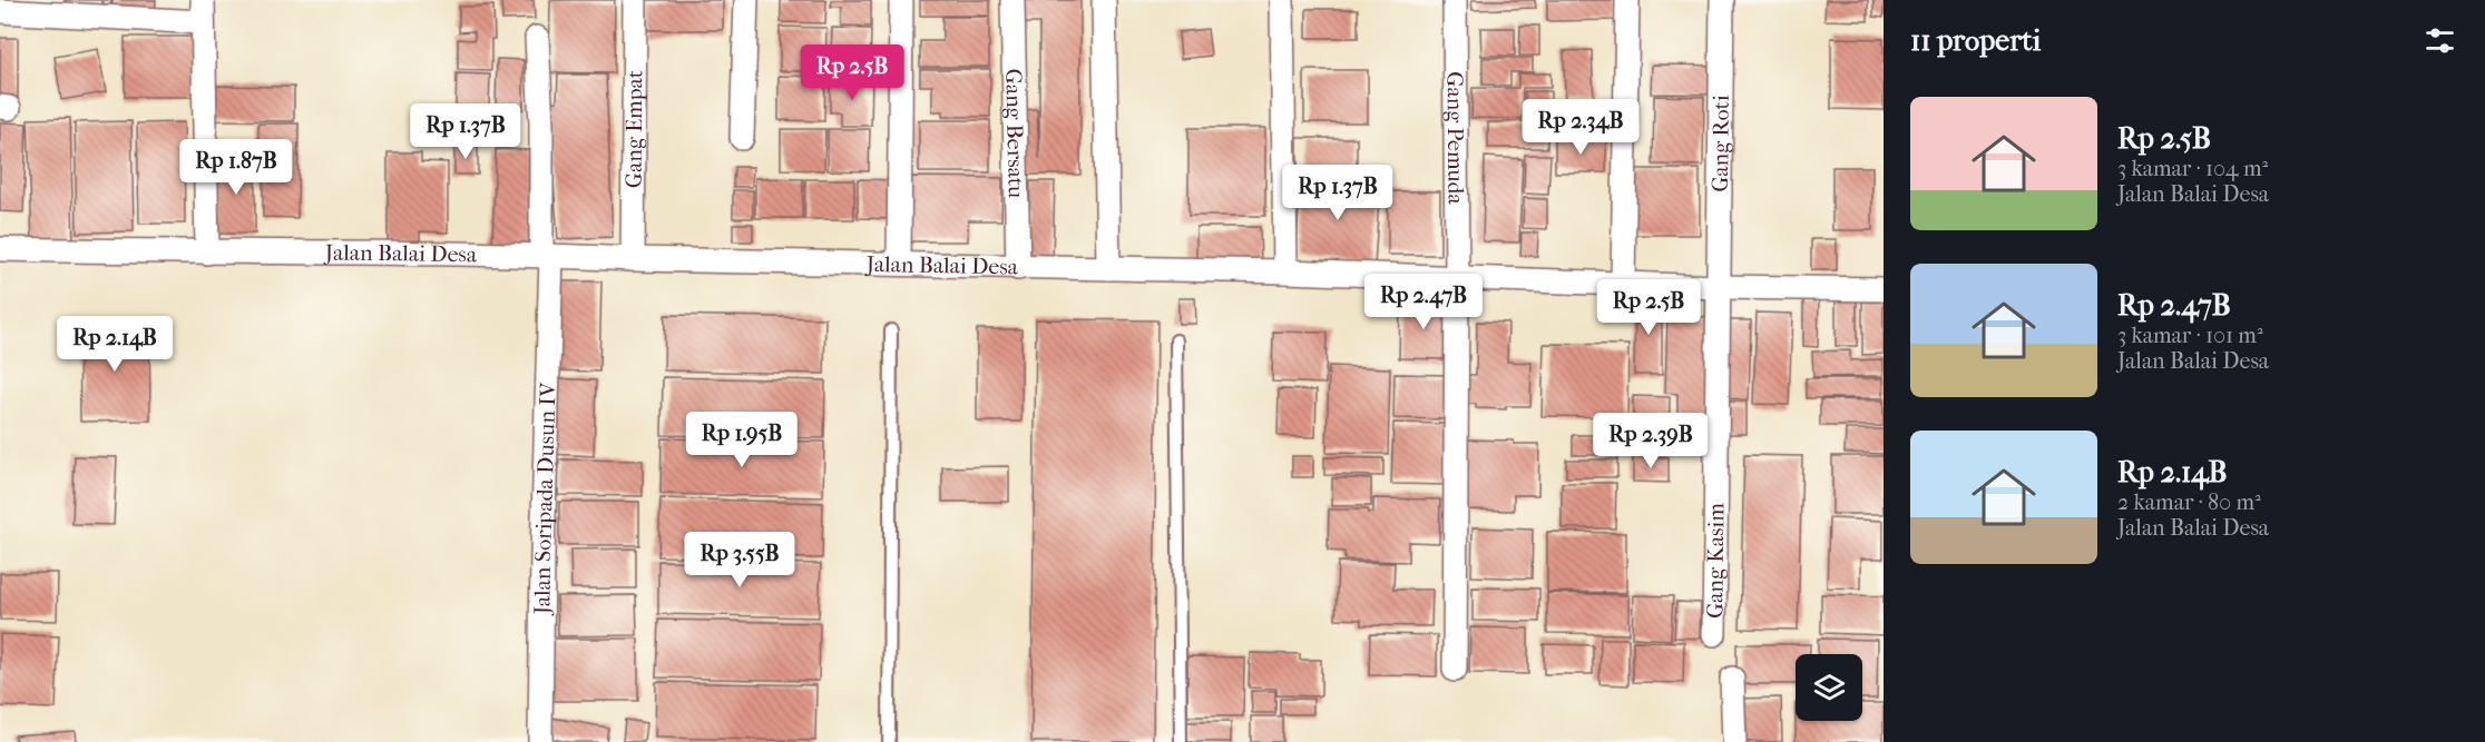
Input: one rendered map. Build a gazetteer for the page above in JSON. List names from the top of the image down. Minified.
{"streets":{"street":["Gang Empat","Gang Bersatu","Gang Pemuda","Gang Roti","Jalan Balai Desa","Jalan Soripada Dusun IV","Gang Kasim"]},"crossings":[["Gang Empat","Jalan Balai Desa"],["Gang Bersatu","Jalan Balai Desa"],["Gang Pemuda","Jalan Balai Desa"],["Gang Roti","Jalan Balai Desa"],["Gang Roti","Gang Kasim"],["Jalan Balai Desa","Jalan Soripada Dusun IV"],["Jalan Balai Desa","Gang Kasim"]],"page":{"heading":"11 properti","price":["Rp 2.5B","Rp 2.34B","Rp 1.37B","Rp 1.87B","Rp 1.37B","Rp 2.47B","Rp 2.5B","Rp 2.14B","Rp 1.95B","Rp 2.39B","Rp 3.55B"],"list":[{"name":"Rp 2.5B","note":"3 kamar · 104 m² · Jalan Balai Desa"},{"name":"Rp 2.47B","note":"3 kamar · 101 m² · Jalan Balai Desa"},{"name":"Rp 2.14B","note":"2 kamar · 80 m² · Jalan Balai Desa"}]}}
